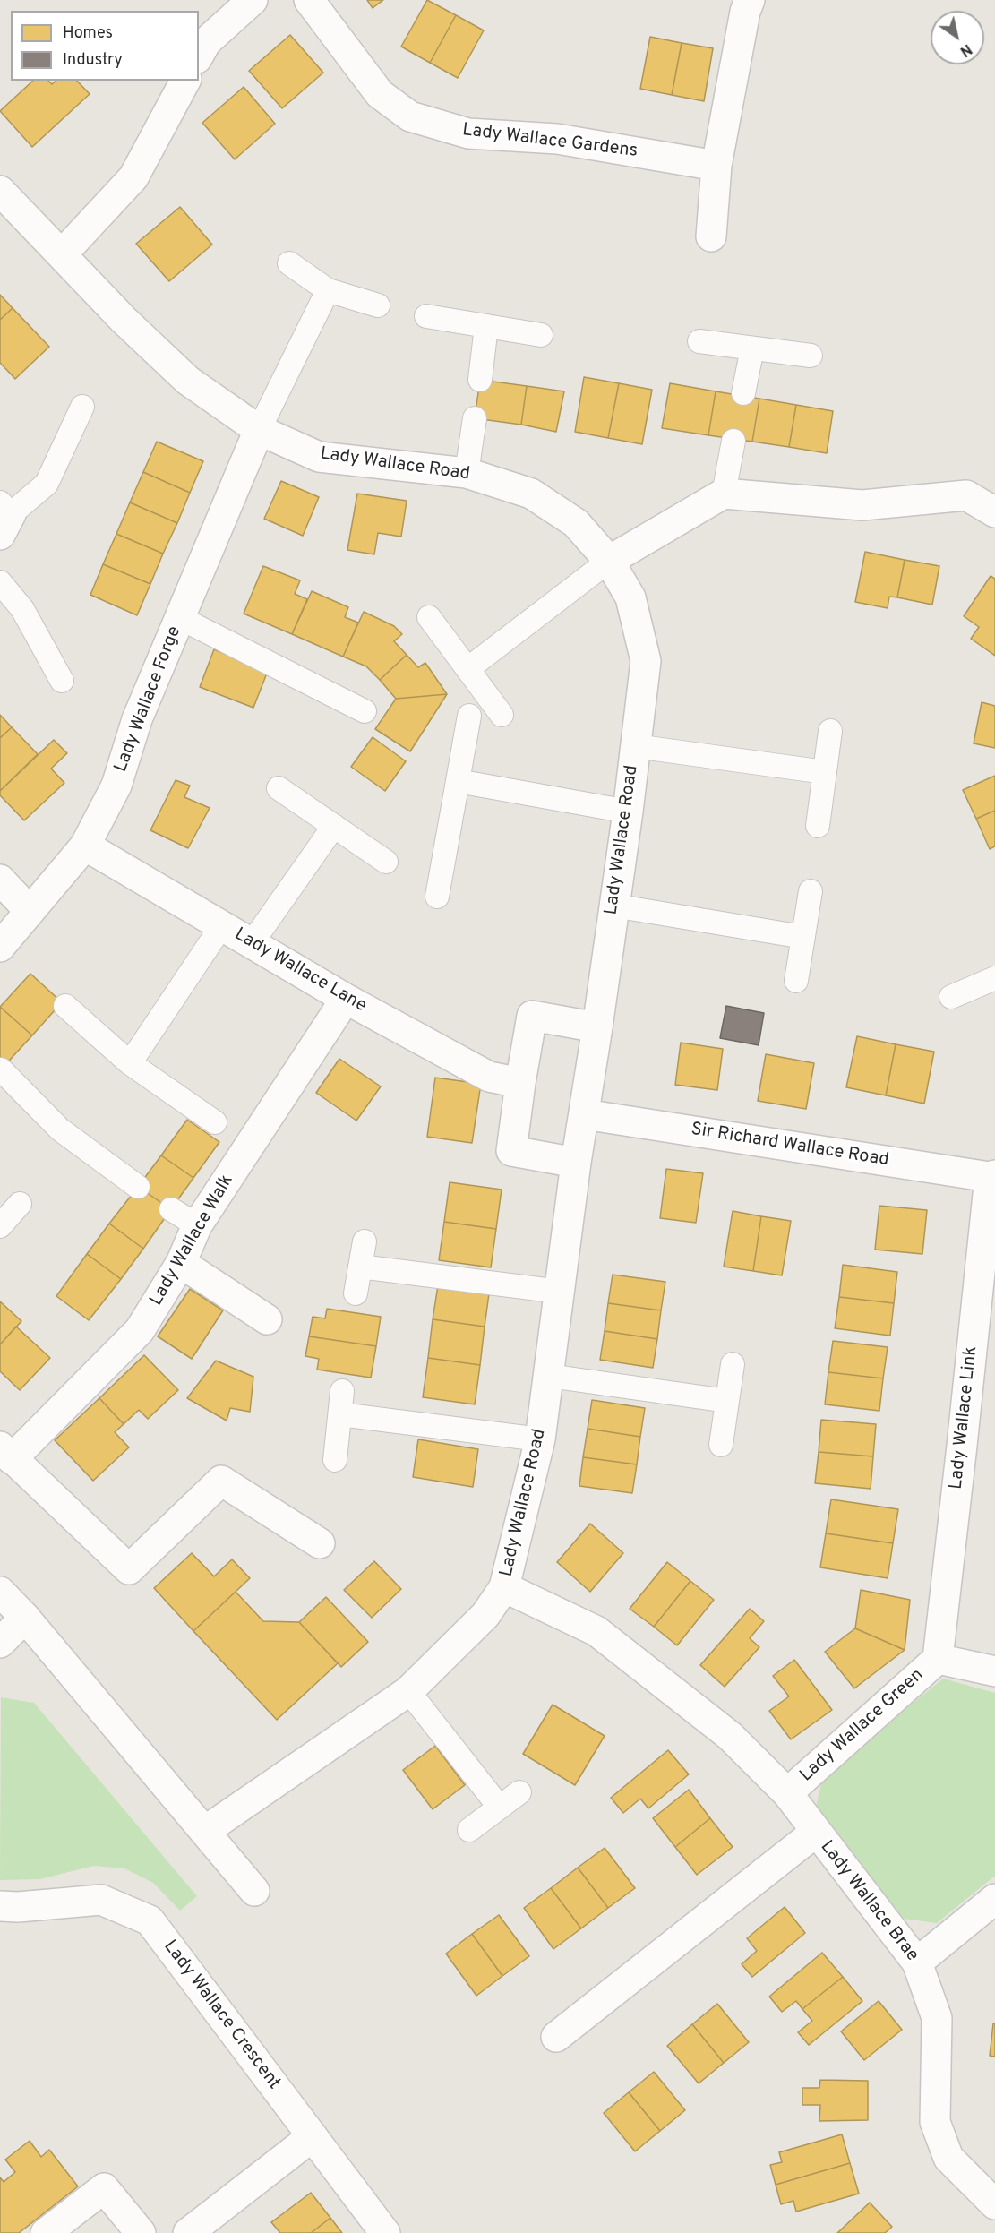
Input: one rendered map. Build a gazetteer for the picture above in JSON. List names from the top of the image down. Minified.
{"streets":{"street":["Lady Wallace Gardens","Lady Wallace Road","Lady Wallace Forge","Lady Wallace Lane","Sir Richard Wallace Road","Lady Wallace Walk","Lady Wallace Link","Lady Wallace Green","Lady Wallace Brae","Lady Wallace Crescent"]},"crossings":[["Lady Wallace Road","Lady Wallace Forge"],["Lady Wallace Road","Sir Richard Wallace Road"],["Lady Wallace Road","Lady Wallace Brae"],["Lady Wallace Forge","Lady Wallace Lane"],["Lady Wallace Lane","Lady Wallace Walk"],["Sir Richard Wallace Road","Lady Wallace Link"],["Lady Wallace Link","Lady Wallace Green"],["Lady Wallace Green","Lady Wallace Brae"]],"legend":["Homes","Industry"],"north":"bottom right"}
